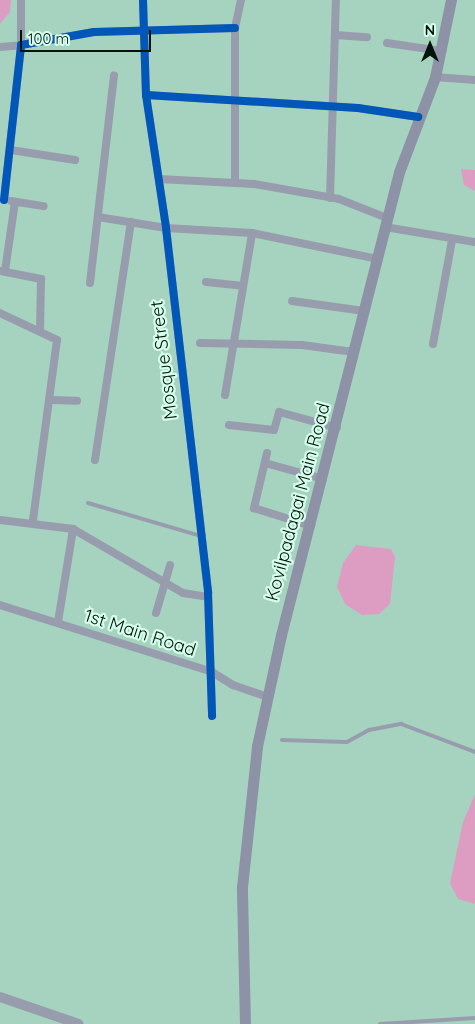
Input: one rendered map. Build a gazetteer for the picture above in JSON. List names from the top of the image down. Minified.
{"streets":{"main road":["Kovilpadagai Main Road"],"street":["Mosque Street","1st Main Road"]},"crossings":[["Mosque Street","1st Main Road"],["Kovilpadagai Main Road","1st Main Road"]],"scale_bar":"100 m","north":"top"}
